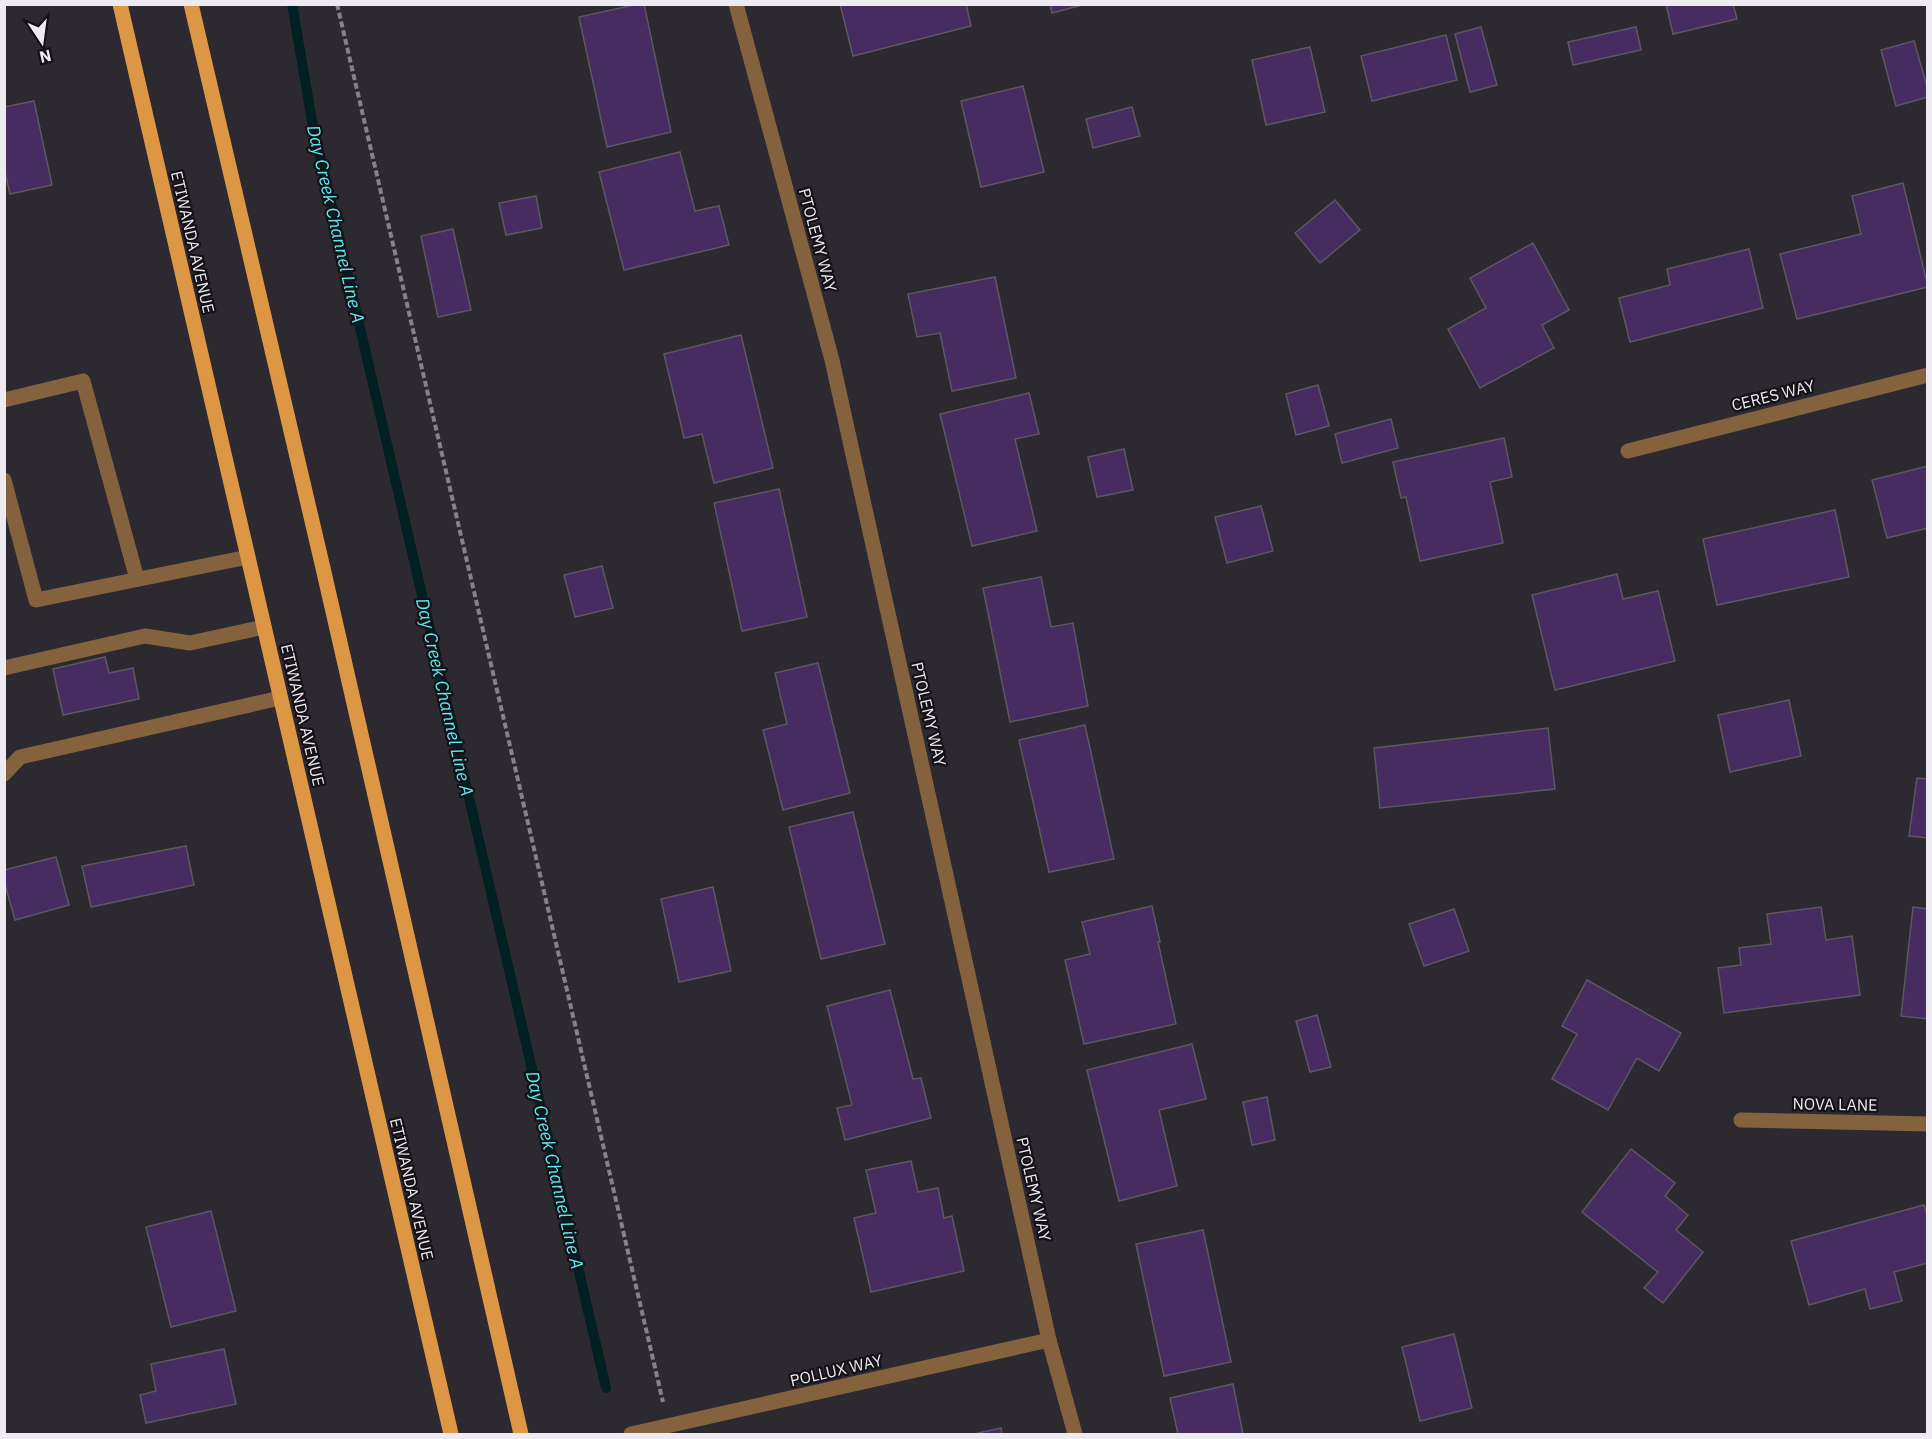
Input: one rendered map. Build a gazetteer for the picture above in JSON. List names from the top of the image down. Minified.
{"streets":{"main road":["ETIWANDA AVENUE"],"street":["PTOLEMY WAY","CERES WAY","NOVA LANE","POLLUX WAY"]},"crossings":[["PTOLEMY WAY","POLLUX WAY"]],"water":["Day Creek Channel Line A"],"north":"bottom"}
